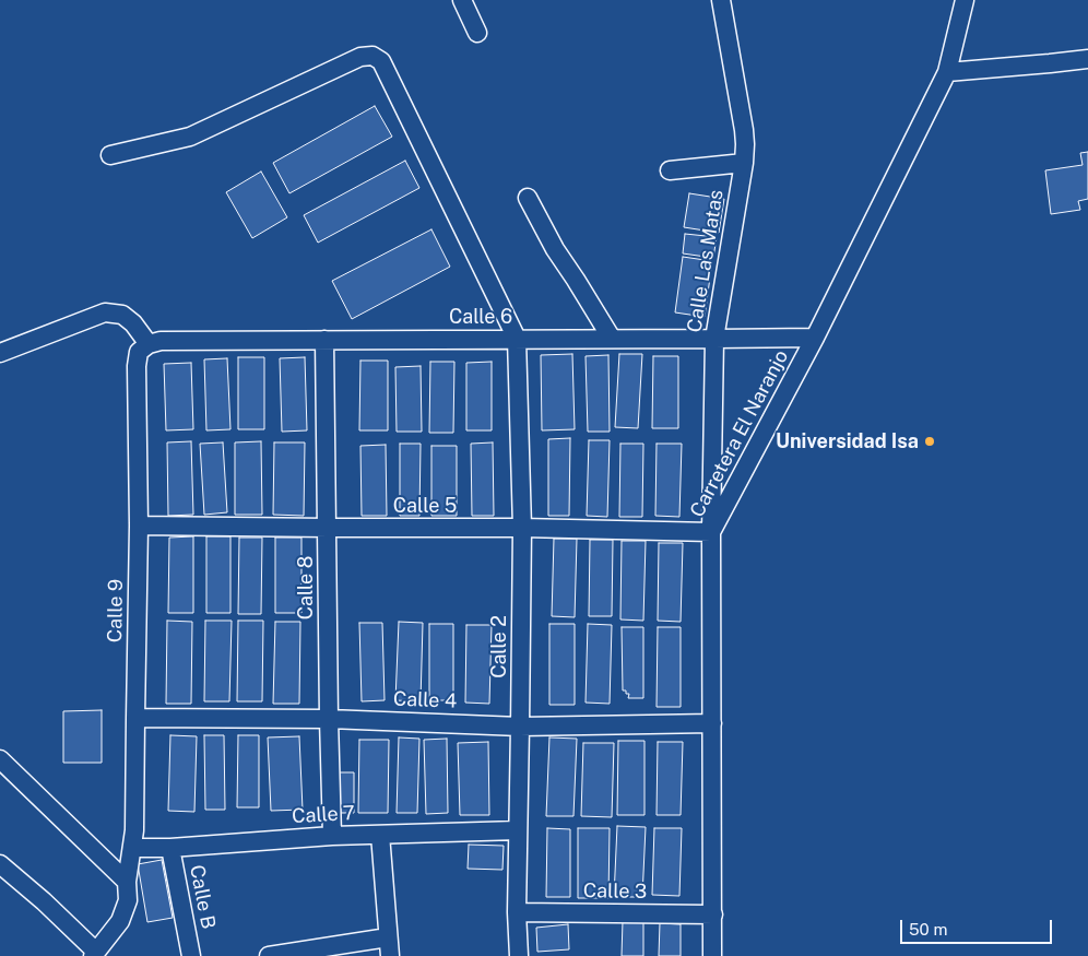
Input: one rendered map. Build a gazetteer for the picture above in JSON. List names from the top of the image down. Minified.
{"streets":{"street":["Calle Las Matas","Calle 6","Carretera El Naranjo","Calle 5","Calle 8","Calle 9","Calle 2","Calle 4","Calle 7","Calle 3","Calle B"]},"crossings":[["Calle Las Matas","Calle 6"],["Calle Las Matas","Carretera El Naranjo"],["Calle Las Matas","Calle 5"],["Calle 6","Carretera El Naranjo"],["Calle 6","Calle 8"],["Calle 6","Calle 9"],["Calle 6","Calle 2"],["Carretera El Naranjo","Calle 5"],["Carretera El Naranjo","Calle 4"],["Carretera El Naranjo","Calle 3"],["Calle 5","Calle 8"],["Calle 5","Calle 9"],["Calle 5","Calle 2"],["Calle 8","Calle 4"],["Calle 8","Calle 7"],["Calle 9","Calle 4"],["Calle 9","Calle 7"],["Calle 2","Calle 4"],["Calle 2","Calle 7"],["Calle 2","Calle 3"],["Calle 7","Calle B"]],"places":["Universidad Isa"],"scale_bar":"50 m"}
